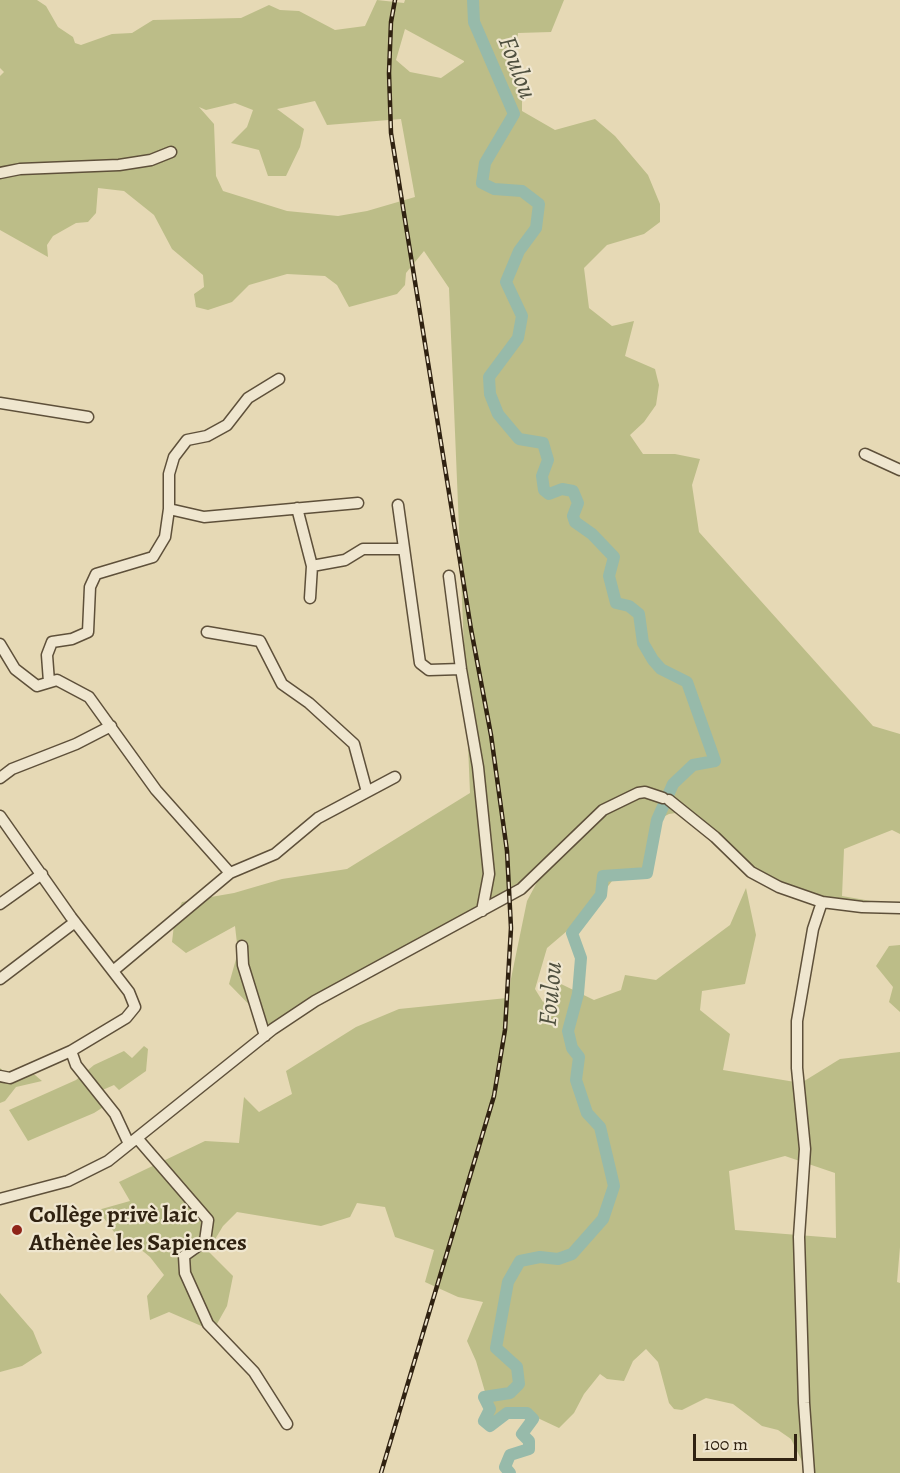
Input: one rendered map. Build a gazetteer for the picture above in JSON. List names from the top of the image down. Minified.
{"water":["Foulou"],"places":["Collège privè laic Athènèe les Sapiences"],"scale_bar":"100 m"}
